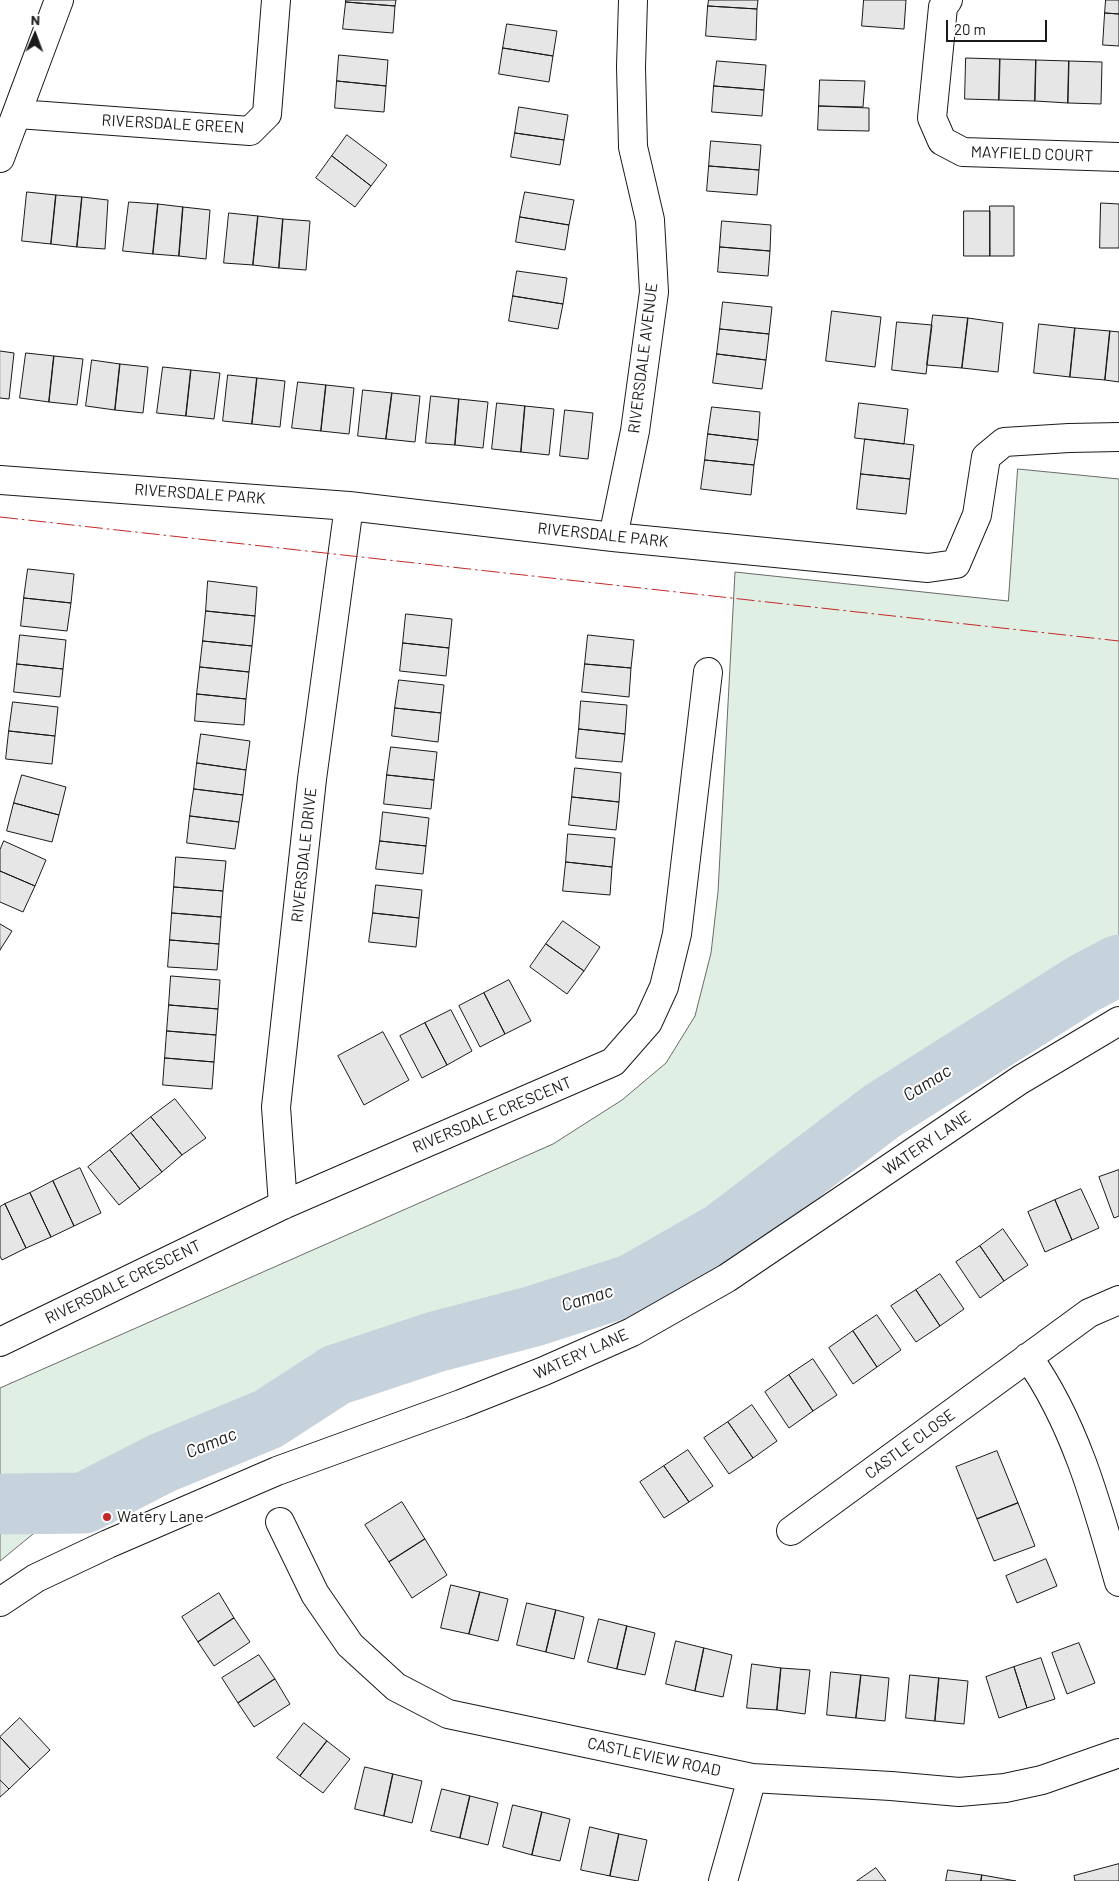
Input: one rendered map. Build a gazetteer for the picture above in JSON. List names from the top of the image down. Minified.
{"streets":{"street":["RIVERSDALE GREEN","MAYFIELD COURT","RIVERSDALE AVENUE","RIVERSDALE PARK","RIVERSDALE DRIVE","RIVERSDALE CRESCENT","WATERY LANE","CASTLE CLOSE","CASTLEVIEW ROAD"]},"crossings":[["RIVERSDALE AVENUE","RIVERSDALE PARK"],["RIVERSDALE PARK","RIVERSDALE DRIVE"],["RIVERSDALE DRIVE","RIVERSDALE CRESCENT"]],"water":["Camac"],"places":["Watery Lane"],"scale_bar":"20 m","north":"top"}
